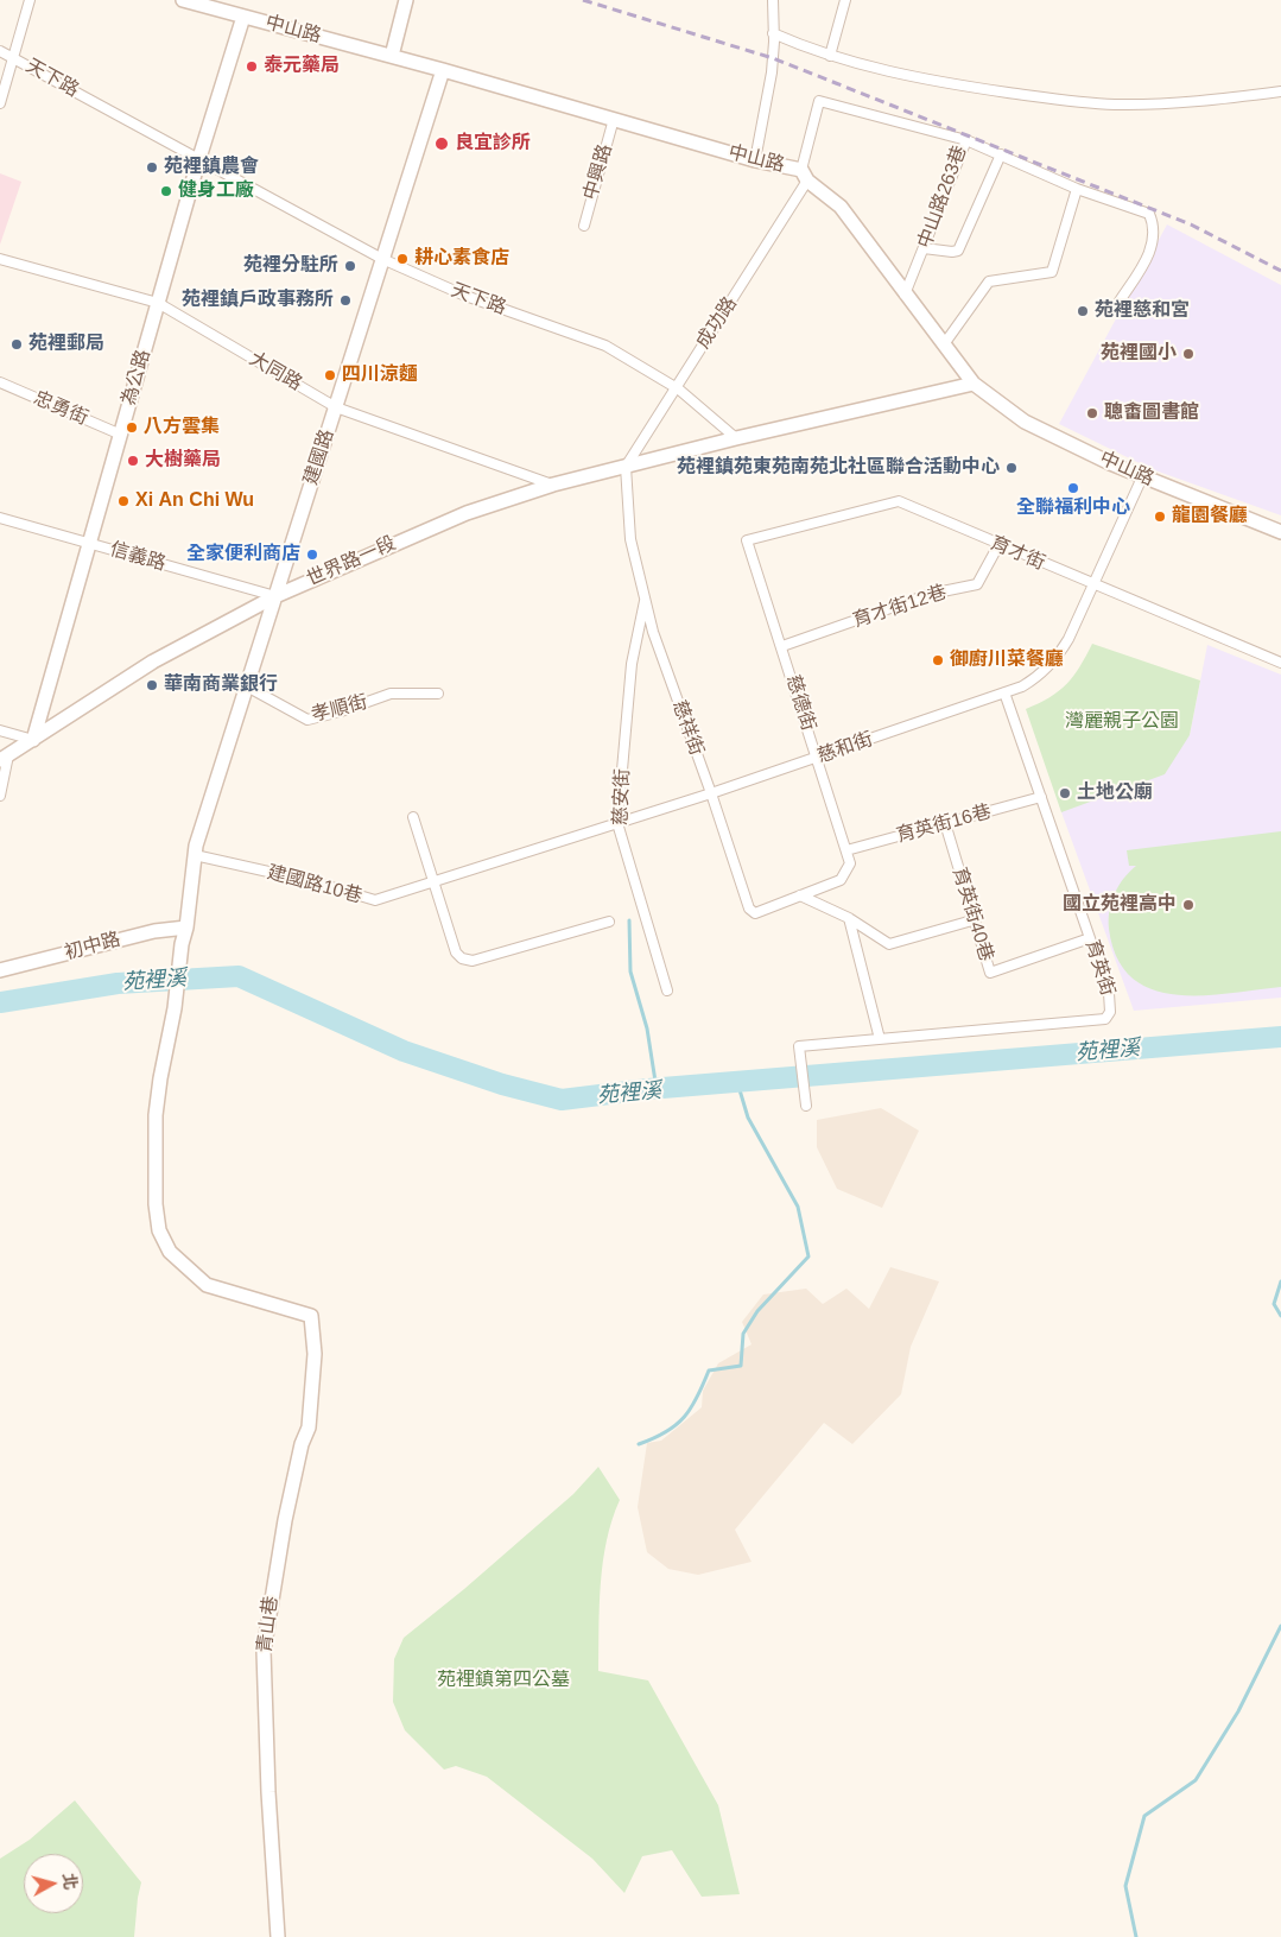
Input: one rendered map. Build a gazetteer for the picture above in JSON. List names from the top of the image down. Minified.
{"streets":{"street":["中山路","天下路","中興路","中山路263巷","成功路","大同路","為公路","忠勇街","建國路","育才街","信義路","世界路一段","育才街12巷","慈德街","孝順街","慈祥街","慈和街","慈安街","育英街16巷","建國路10巷","育英街40巷","初中路","育英街","青山巷"]},"crossings":[["中山路","中興路"],["中山路","中山路263巷"],["中山路","成功路"],["中山路","為公路"],["中山路","建國路"],["中山路","慈和街"],["天下路","成功路"],["天下路","為公路"],["天下路","建國路"],["天下路","世界路一段"],["中山路263巷","成功路"],["成功路","世界路一段"],["成功路","慈祥街"],["大同路","為公路"],["大同路","建國路"],["大同路","世界路一段"],["為公路","忠勇街"],["為公路","信義路"],["為公路","世界路一段"],["建國路","信義路"],["建國路","世界路一段"],["建國路","孝順街"],["建國路","建國路10巷"],["建國路","初中路"],["建國路","青山巷"],["育才街","育才街12巷"],["育才街","慈德街"],["育才街","慈和街"],["信義路","世界路一段"],["世界路一段","慈祥街"],["育才街12巷","慈德街"],["慈德街","慈祥街"],["慈德街","慈和街"],["慈德街","育英街16巷"],["慈祥街","慈和街"],["慈祥街","慈安街"],["慈和街","慈安街"],["慈和街","建國路10巷"],["慈和街","育英街"],["育英街16巷","育英街40巷"],["育英街16巷","育英街"],["育英街40巷","育英街"]],"water":["苑裡溪"],"parks":["灣麗親子公園","苑裡鎮第四公墓"],"places":["泰元藥局","良宜診所","苑裡鎮農會","健身工廠","耕心素食店","苑裡分駐所","苑裡鎮戶政事務所","苑裡慈和宮","苑裡郵局","苑裡國小","四川涼麵","聰畬圖書館","八方雲集","大樹藥局","苑裡鎮苑東苑南苑北社區聯合活動中心","全聯福利中心","Xi An Chi Wu","龍園餐廳","全家便利商店","御廚川菜餐廳","華南商業銀行","土地公廟","國立苑裡高中"],"north":"right"}
